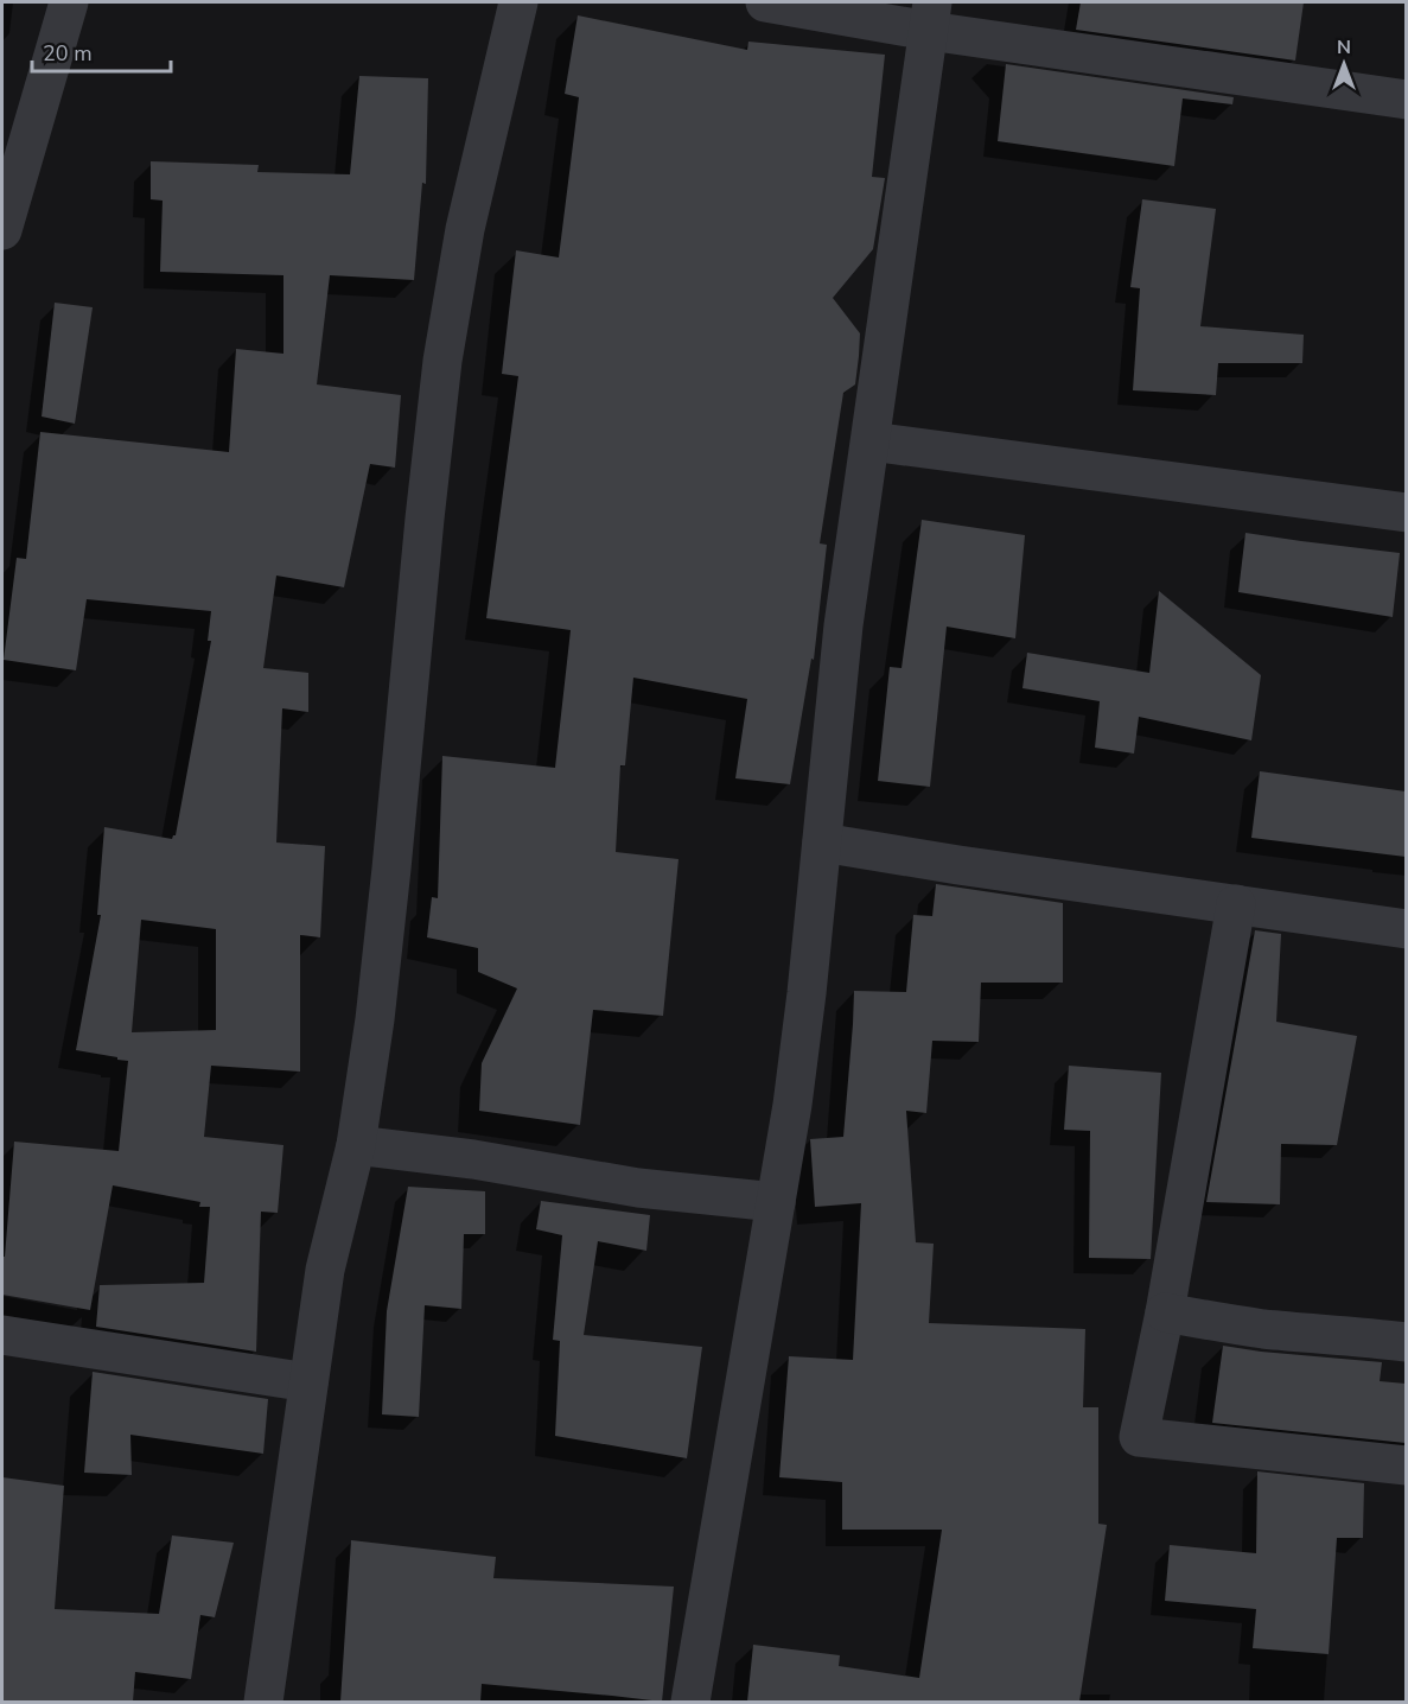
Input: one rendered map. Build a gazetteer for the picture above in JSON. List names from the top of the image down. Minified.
{"scale_bar":"20 m","north":"top"}
